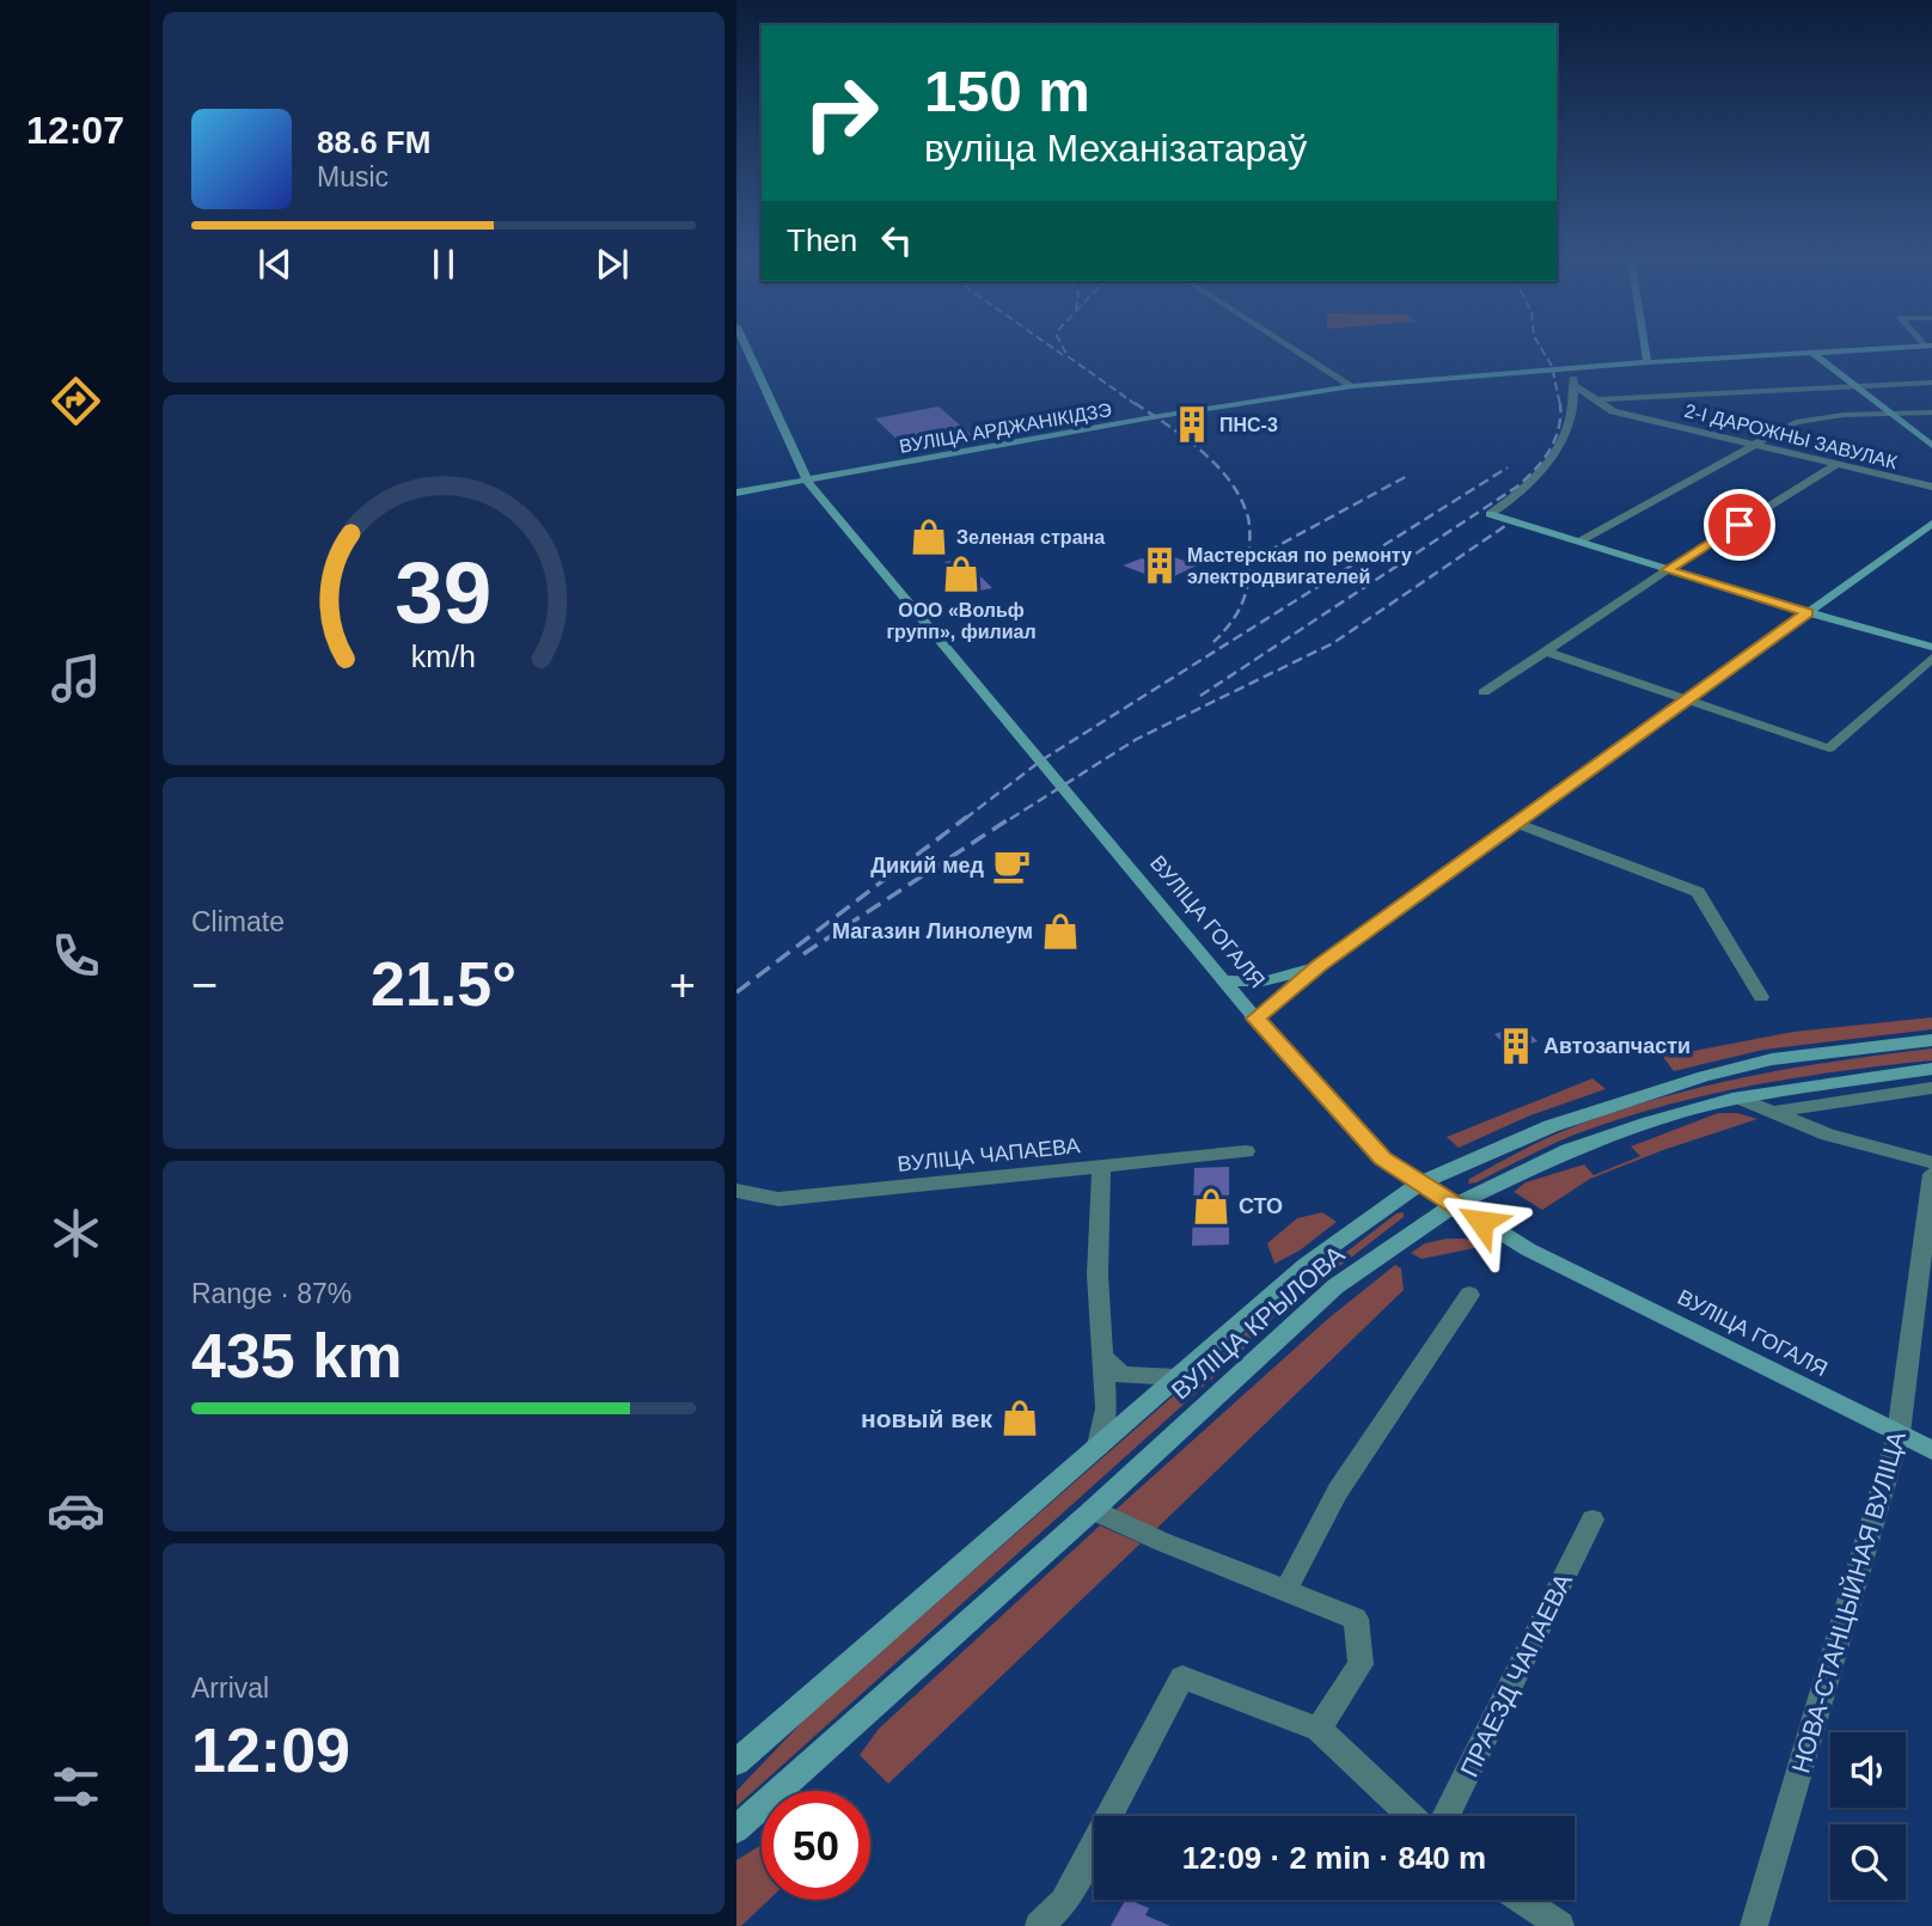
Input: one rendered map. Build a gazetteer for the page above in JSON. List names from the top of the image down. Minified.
{"streets":{"main road":["ВУЛІЦА АРДЖАНІКІДЗЭ","ВУЛІЦА ГОГАЛЯ","ВУЛІЦА КРЫЛОВА"],"street":["2-І ДАРОЖНЫ ЗАВУЛАК","ВУЛІЦА ЧАПАЕВА","НОВА-СТАНЦЫЙНАЯ ВУЛІЦА","ПРАЕЗД ЧАПАЕВА"]},"crossings":[["ВУЛІЦА АРДЖАНІКІДЗЭ","ВУЛІЦА ГОГАЛЯ"],["ВУЛІЦА ГОГАЛЯ","ВУЛІЦА КРЫЛОВА"],["ВУЛІЦА ГОГАЛЯ","НОВА-СТАНЦЫЙНАЯ ВУЛІЦА"]],"places":{"building":["ПНС-3","Мастерская по ремонту электродвигателей","Автозапчасти"],"shop":["Зеленая страна","ООО «Вольф групп», филиал","Магазин Линолеум","СТО","новый век"],"cafe":["Дикий мед"]},"page":{"tabs":"12:07","turn":["150 m","вуліца Механізатараў"],"song":["88.6 FM","Music"],"then":"Then","tile":["Climate",["Range · 87%","435 km"],["Arrival","12:09"]],"heat":["−","21.5°","+"],"limit":"50","trip":"12:09 · 2 min · 840 m","gauge":["39","km/h"]}}
